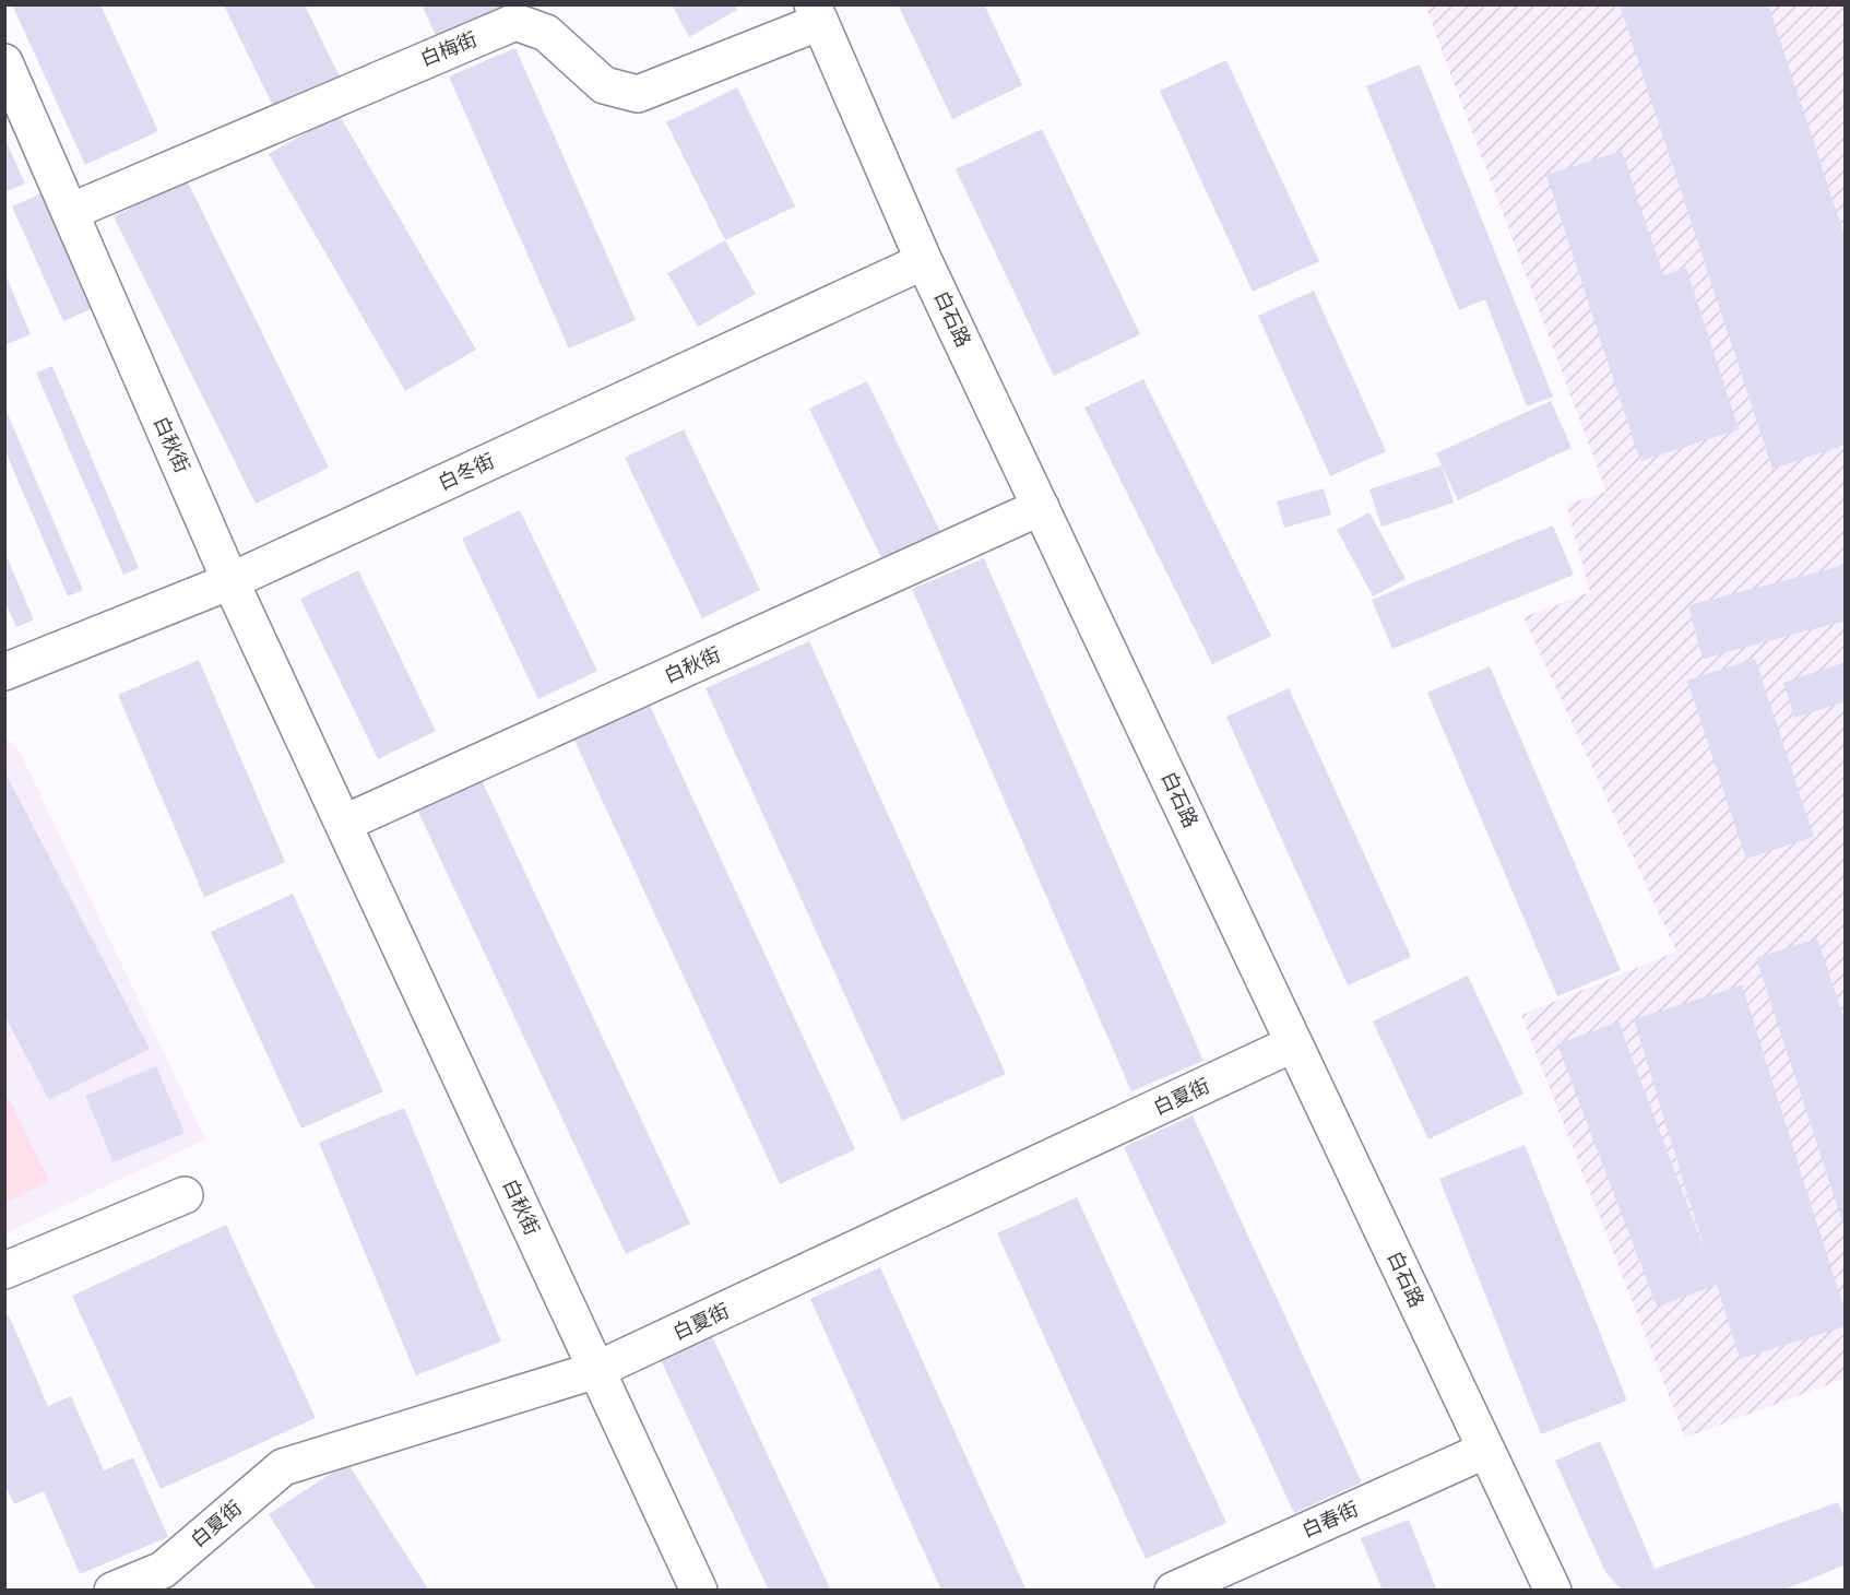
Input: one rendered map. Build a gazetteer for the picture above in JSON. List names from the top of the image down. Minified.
{"streets":{"street":["白梅街","白石路","白秋街","白冬街","白夏街","白春街"]},"crossings":[["白梅街","白石路"],["白梅街","白秋街"],["白石路","白秋街"],["白石路","白冬街"],["白石路","白夏街"],["白石路","白春街"],["白秋街","白冬街"],["白秋街","白夏街"]]}
